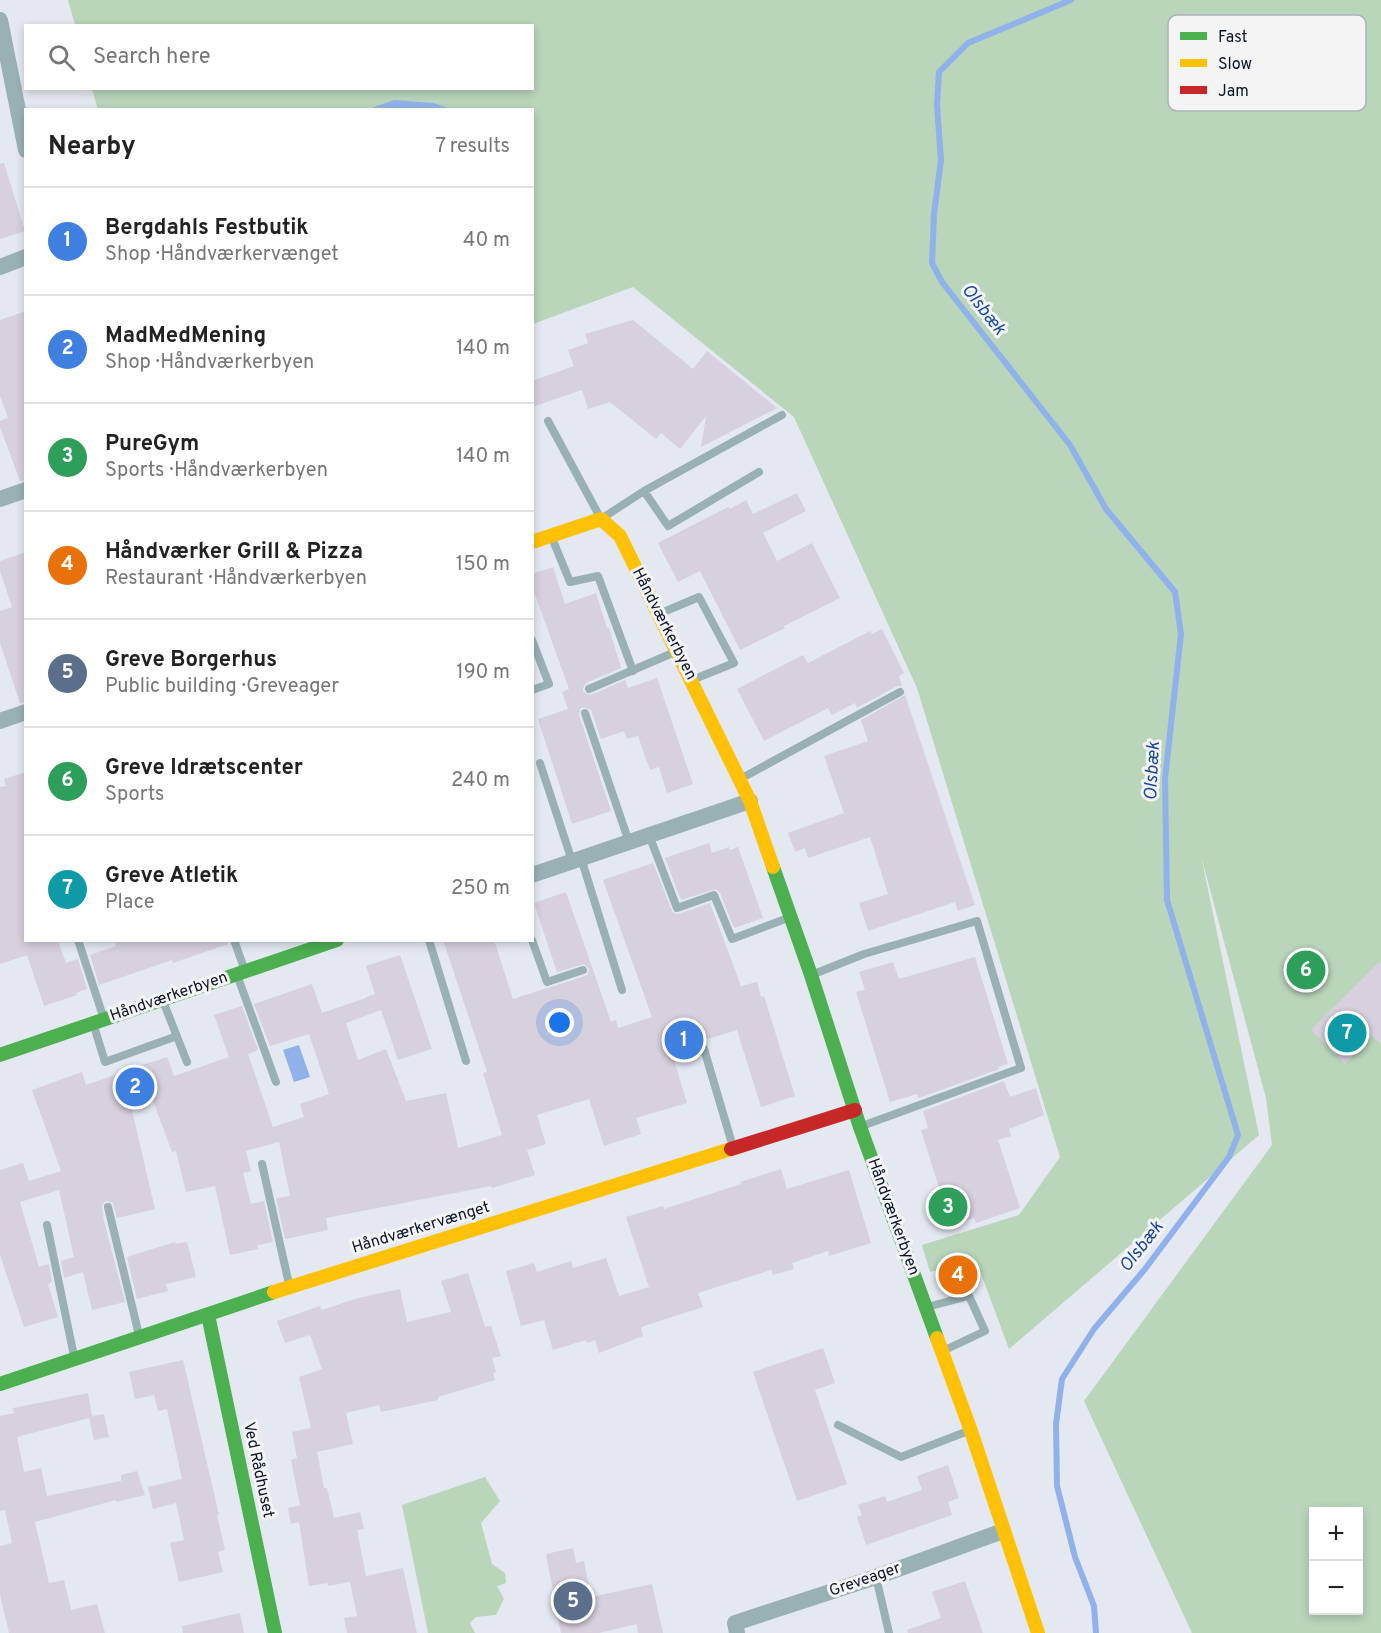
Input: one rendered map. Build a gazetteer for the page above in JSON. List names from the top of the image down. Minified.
{"streets":{"street":["Håndværkerbyen","Håndværkervænget","Ved Rådhuset","Greveager"]},"crossings":[["Håndværkerbyen","Håndværkervænget"],["Håndværkerbyen","Greveager"],["Håndværkervænget","Ved Rådhuset"]],"water":["Olsbæk"],"legend":["Fast","Slow","Jam"],"page":{"search":"Search here","heading":["Nearby","7 results"],"list":[{"mark":"1","name":"Bergdahls Festbutik","note":"Shop · Håndværkervænget","value":"40 m"},{"mark":"2","name":"MadMedMening","note":"Shop · Håndværkerbyen","value":"140 m"},{"mark":"3","name":"PureGym","note":"Sports · Håndværkerbyen","value":"140 m"},{"mark":"4","name":"Håndværker Grill & Pizza","note":"Restaurant · Håndværkerbyen","value":"150 m"},{"mark":"5","name":"Greve Borgerhus","note":"Public building · Greveager","value":"190 m"},{"mark":"6","name":"Greve Idrætscenter","note":"Sports","value":"240 m"},{"mark":"7","name":"Greve Atletik","note":"Place","value":"250 m"}],"pins":["6","7","1","2","3","4","5"],"map_buttons":["+","−"]}}
